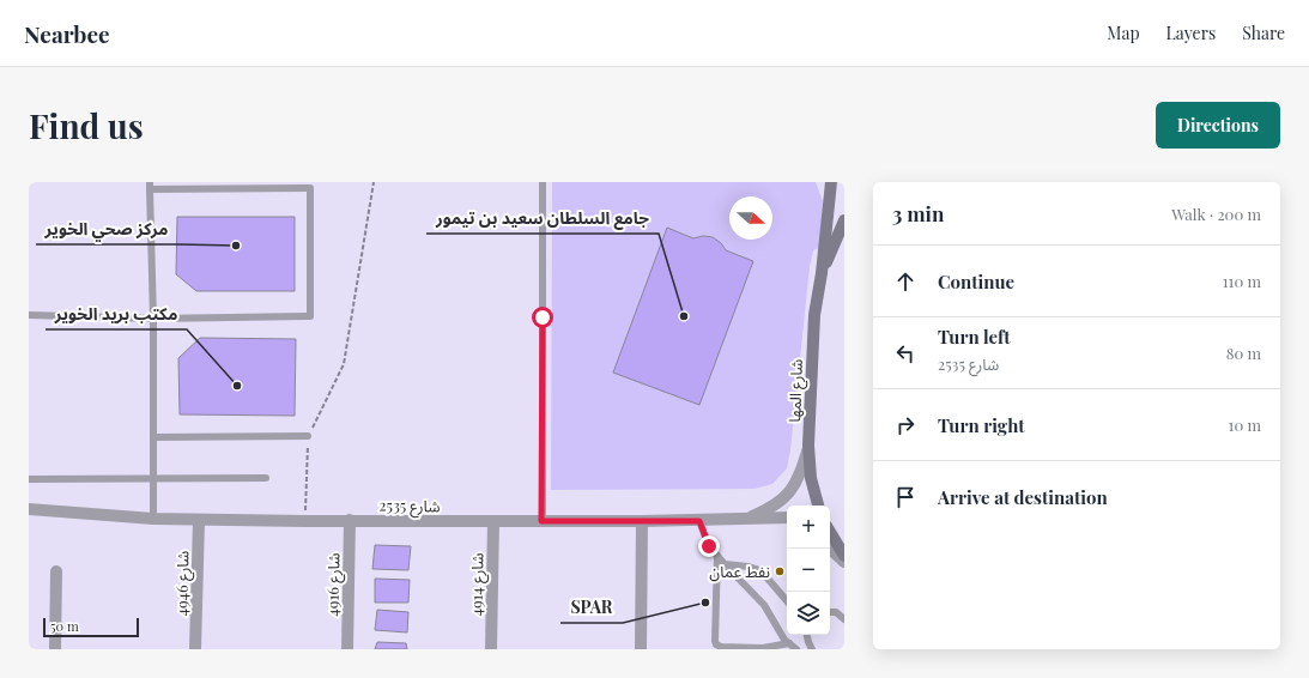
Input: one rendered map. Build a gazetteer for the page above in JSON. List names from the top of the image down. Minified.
{"streets":{"street":["شارع المها","2535 شارع","4946 شارع","4916 شارع","4914 شارع"]},"crossings":[["2535 شارع","4946 شارع"],["2535 شارع","4916 شارع"],["2535 شارع","4914 شارع"]],"places":["مركز صحي الخوير","جامع السلطان سعيد بن تيمور","مكتب بريد الخوير","نفط عمان","SPAR"],"scale_bar":"50 m","north":"right","page":{"header":"Nearbee","nav":["Map","Layers","Share"],"buttons":"Directions","title":"Find us","heading":["3 min","Walk · 200 m"],"list":[["Continue","110 m"],["Turn left","2535 شارع","80 m"],["Turn right","10 m"],"Arrive at destination"],"map_buttons":["+","−"],"scale":"50 m"}}
